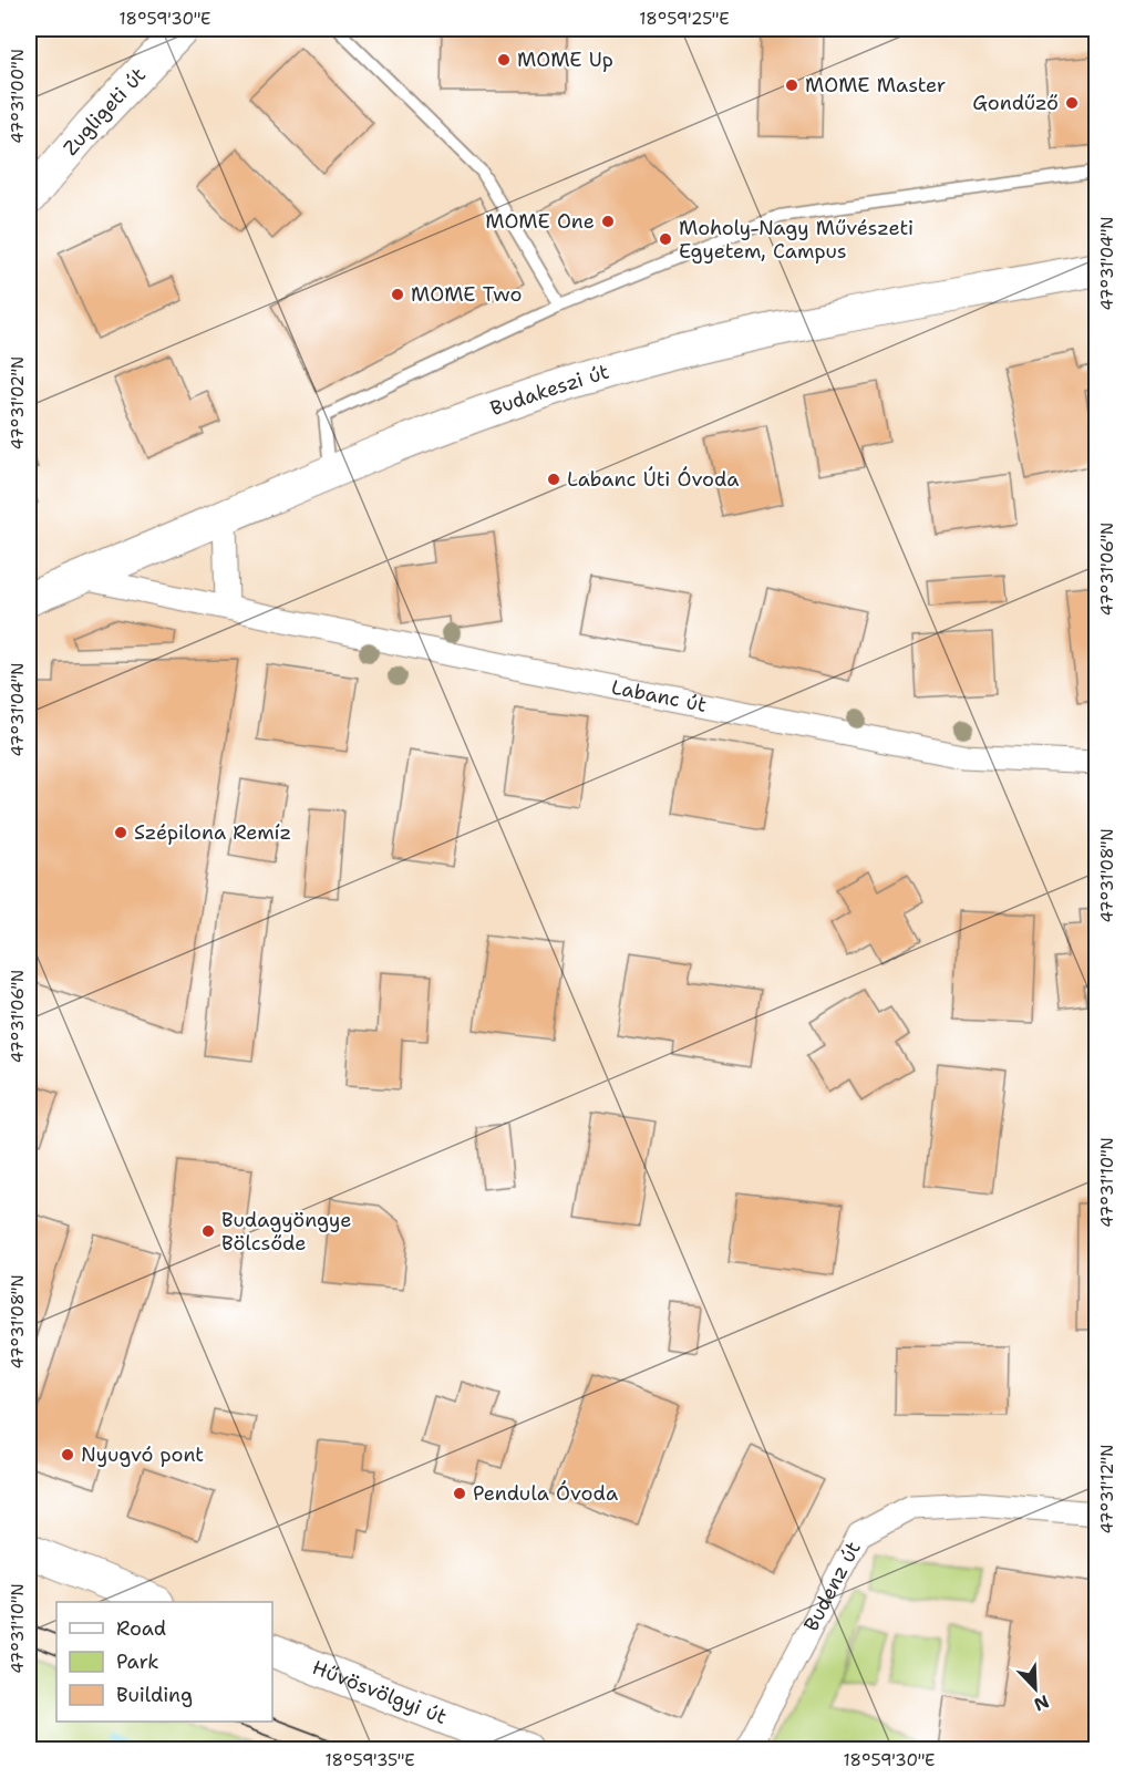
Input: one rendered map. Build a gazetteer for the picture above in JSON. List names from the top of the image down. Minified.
{"streets":{"main road":["Zugligeti út","Budakeszi út","Hűvösvölgyi út"],"street":["Labanc út","Budenz út"]},"crossings":[["Budakeszi út","Labanc út"]],"places":["MOME Up","MOME Master","Gondűző","MOME One","Moholy-Nagy Művészeti Egyetem, Campus","MOME Two","Labanc Úti Óvoda","Szépilona Remíz","Budagyöngye Bölcsőde","Nyugvó pont","Pendula Óvoda"],"legend":["Road","Park","Building"],"north":"bottom right","coordinates":["18°59'30\"E","18°59'25\"E","47°31'00\"N","47°31'04\"N","47°31'02\"N","47°31'06\"N","47°31'08\"N","47°31'10\"N","47°31'12\"N","18°59'35\"E"]}
